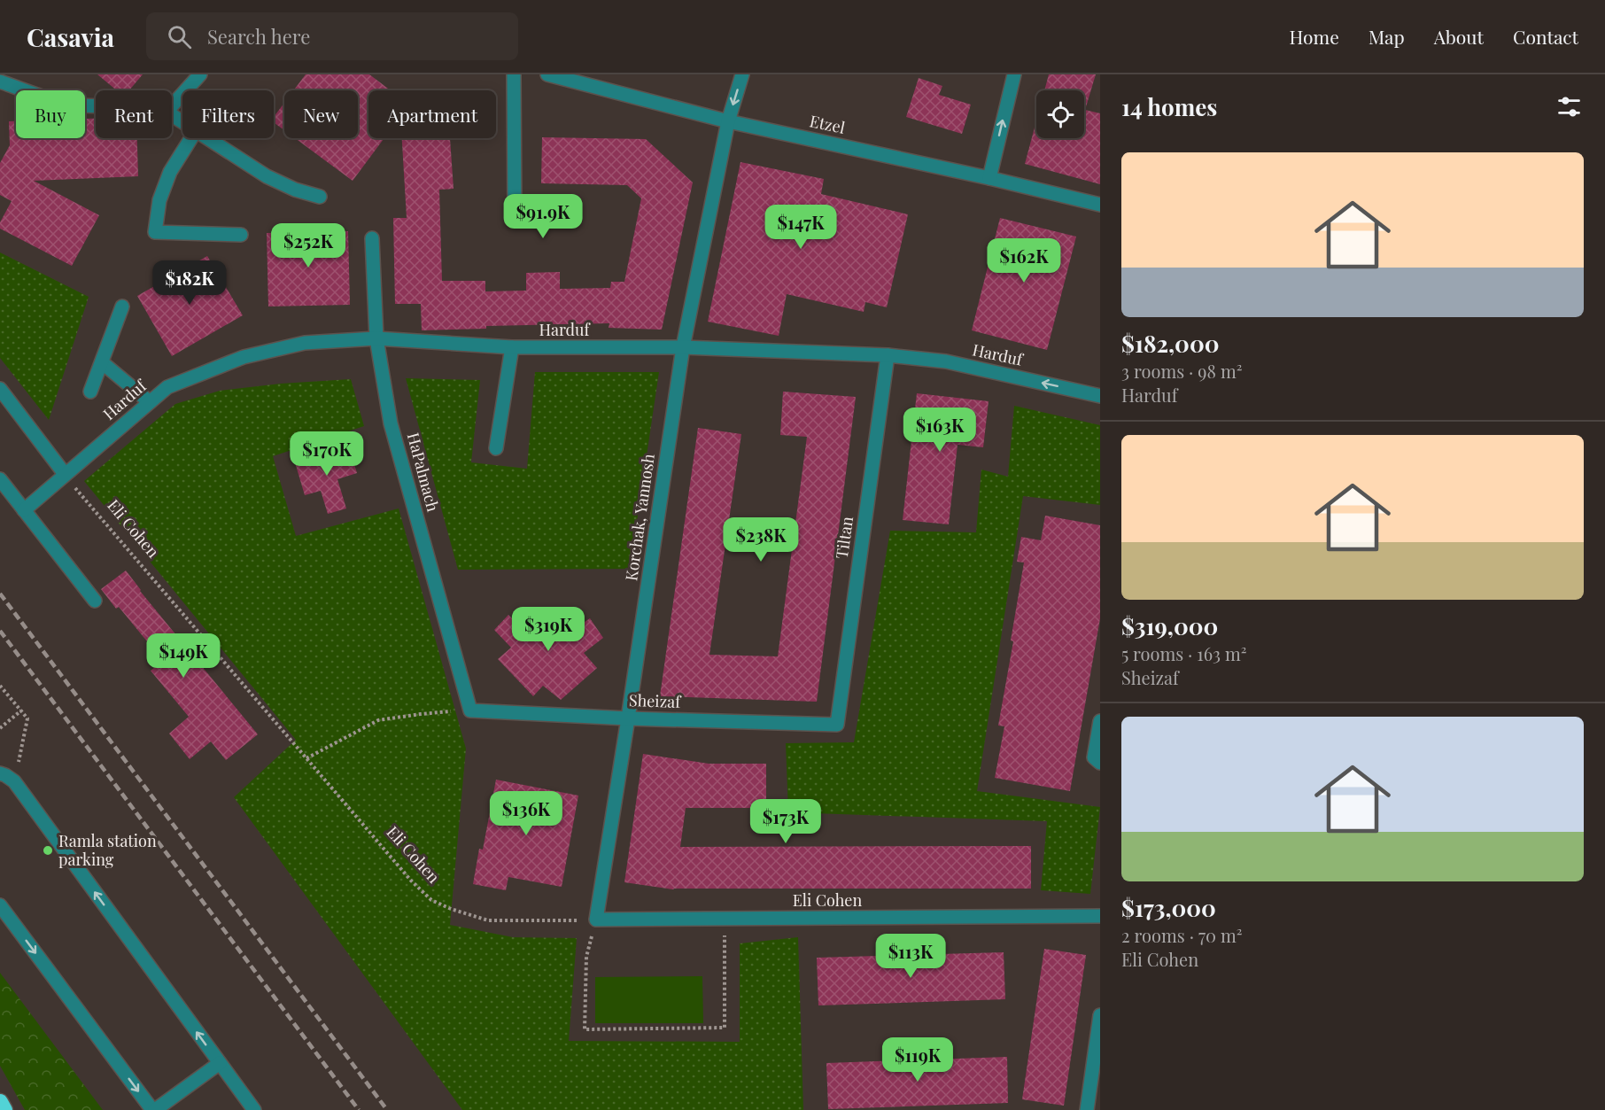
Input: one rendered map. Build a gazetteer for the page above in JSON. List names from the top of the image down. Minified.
{"streets":{"street":["Etzel","Harduf","HaPalmach","Korchak, Yannosh","Eli Cohen","Tiltan","Sheizaf"]},"crossings":[["Etzel","Korchak, Yannosh"],["Harduf","HaPalmach"],["Harduf","Korchak, Yannosh"],["Harduf","Eli Cohen"],["Harduf","Tiltan"],["HaPalmach","Sheizaf"],["Korchak, Yannosh","Eli Cohen"],["Korchak, Yannosh","Sheizaf"],["Tiltan","Sheizaf"]],"places":["Ramla station parking"],"page":{"header":"Casavia","search":"Search here","nav":["Home","Map","About","Contact"],"heading":"14 homes","chip":["Buy","Rent","Filters","New","Apartment"],"list":[{"name":"$182,000","note":"3 rooms · 98 m² · Harduf"},{"name":"$319,000","note":"5 rooms · 163 m² · Sheizaf"},{"name":"$173,000","note":"2 rooms · 70 m² · Eli Cohen"}],"price":["$91.9K","$147K","$252K","$162K","$182K","$163K","$170K","$238K","$319K","$149K","$136K","$173K","$113K","$119K"]}}
